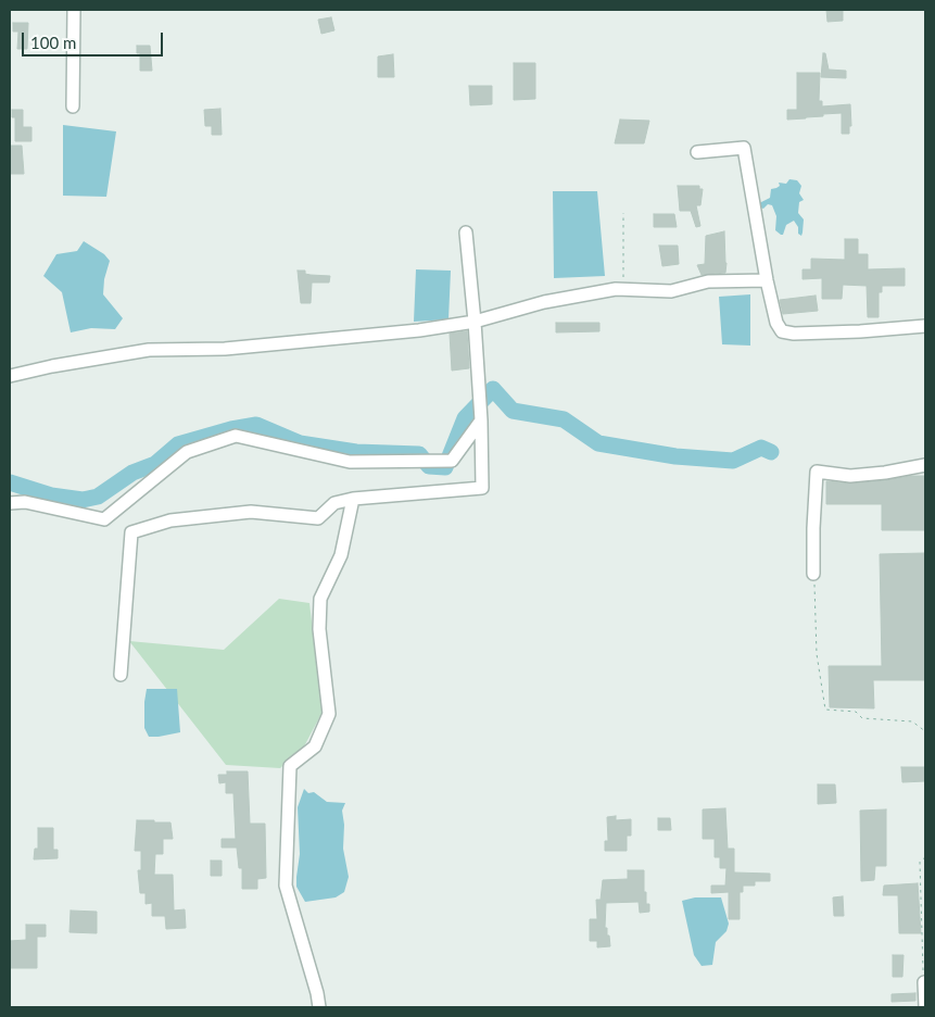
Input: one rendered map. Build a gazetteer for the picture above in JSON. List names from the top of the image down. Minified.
{"scale_bar":"100 m"}
